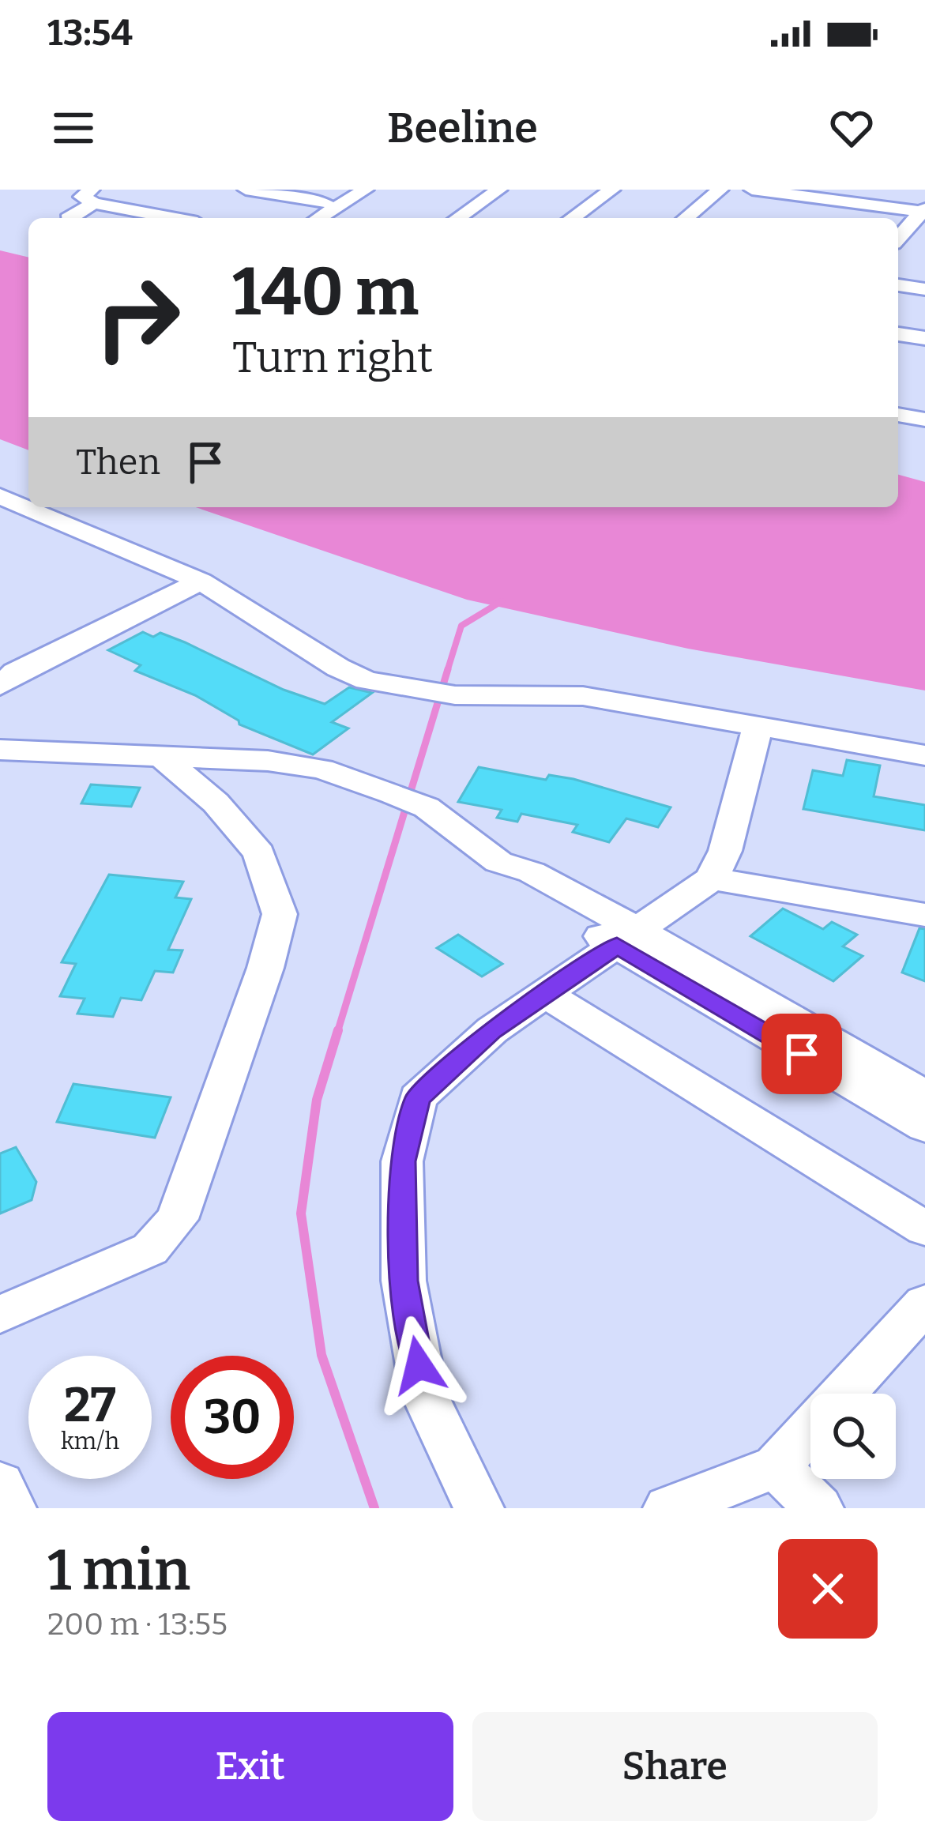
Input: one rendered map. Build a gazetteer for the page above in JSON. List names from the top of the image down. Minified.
{"page":{"status":"13:54","header":"Beeline","turn":["140 m","Turn right"],"then":"Then","speed":"27 km/h","limit":"30","heading":["1 min","200 m · 13:55"],"buttons":["Exit","Share"]}}
